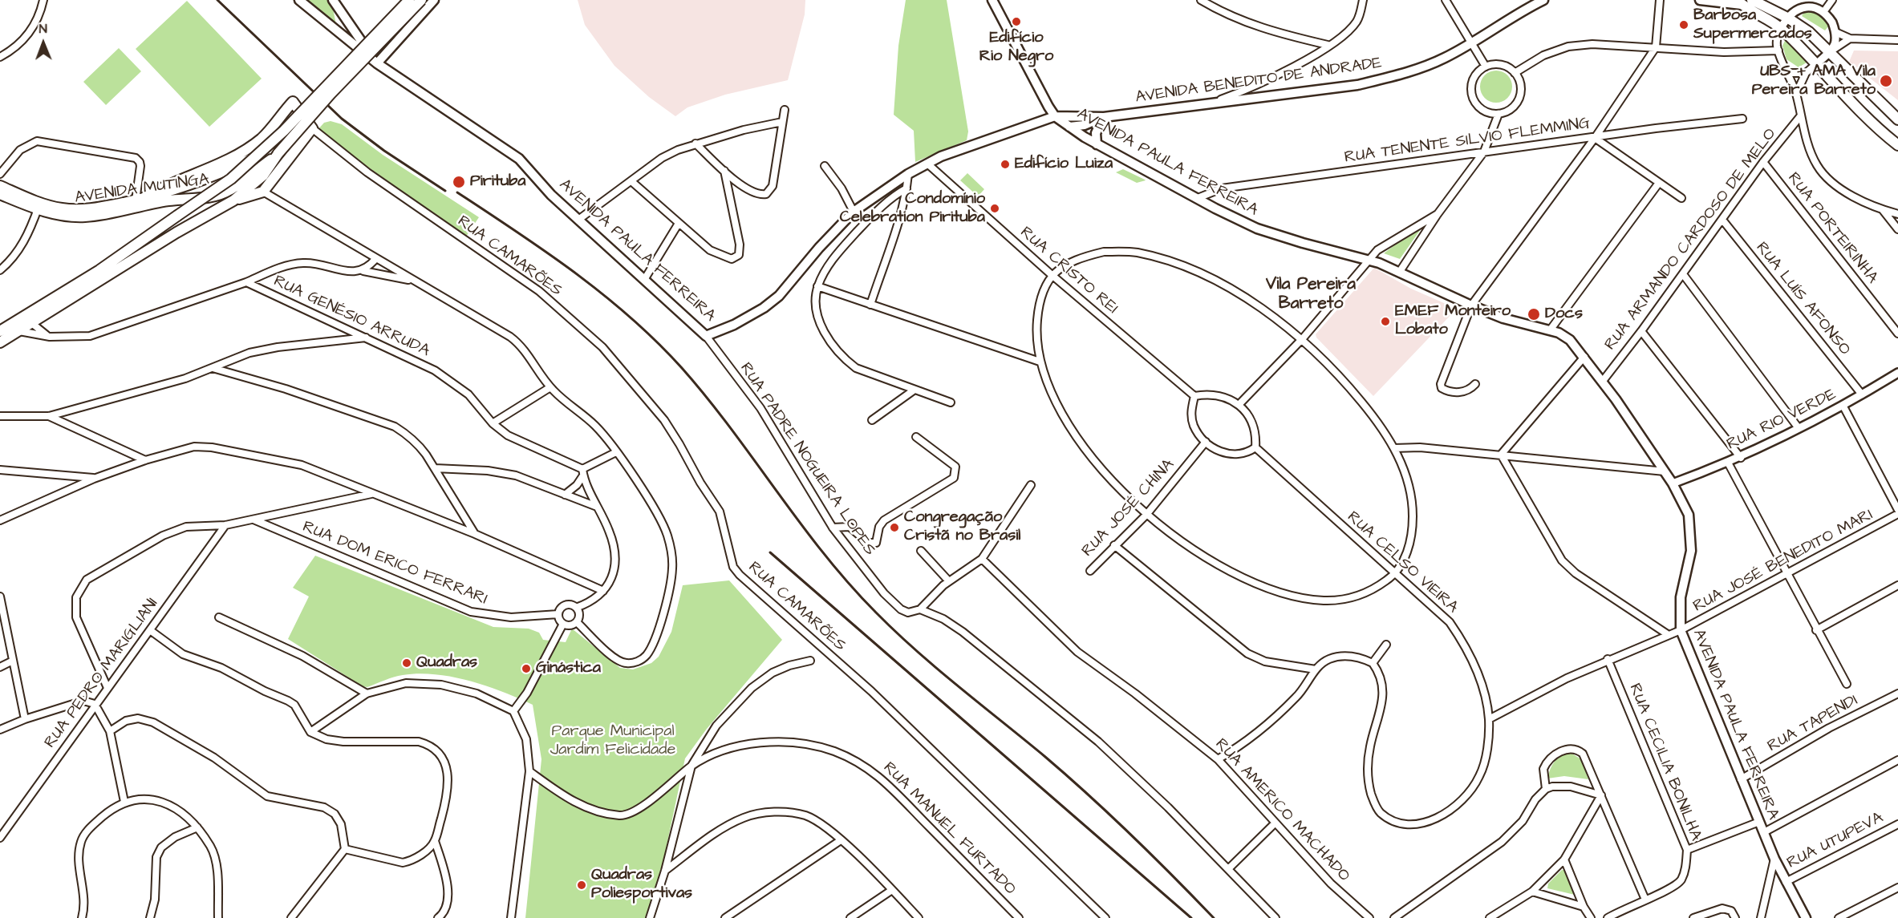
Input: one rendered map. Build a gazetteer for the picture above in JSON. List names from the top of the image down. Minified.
{"streets":{"main road":["AVENIDA BENEDITO DE ANDRADE","AVENIDA PAULA FERREIRA","AVENIDA MUTINGA"],"street":["RUA TENENTE SILVIO FLEMMING","RUA PORTEIRINHA","RUA ARMANDO CARDOSO DE MELO","RUA CAMARÕES","RUA CRISTO REI","RUA LUÍS AFONSO","RUA GENÉSIO ARRUDA","RUA RIO VERDE","RUA PADRE NOGUEIRA LOPES","RUA JOSÉ CHINA","RUA JOSÉ BENEDITO MARI","RUA CELSO VIEIRA","RUA DOM ERICO FERRARI","RUA PEDRO MARIGLIANI","RUA TAPENDI","RUA CECILIA BONILHA","RUA AMERICO MACHADO","RUA MANUEL FURTADO","RUA UTUPEVA"]},"crossings":[["AVENIDA BENEDITO DE ANDRADE","AVENIDA PAULA FERREIRA"],["RUA TENENTE SILVIO FLEMMING","AVENIDA PAULA FERREIRA"],["AVENIDA PAULA FERREIRA","RUA ARMANDO CARDOSO DE MELO"],["AVENIDA PAULA FERREIRA","RUA CRISTO REI"],["AVENIDA PAULA FERREIRA","RUA RIO VERDE"],["AVENIDA PAULA FERREIRA","RUA PADRE NOGUEIRA LOPES"],["AVENIDA PAULA FERREIRA","RUA JOSÉ BENEDITO MARI"],["AVENIDA PAULA FERREIRA","RUA TAPENDI"],["AVENIDA PAULA FERREIRA","RUA UTUPEVA"],["RUA PORTEIRINHA","RUA ARMANDO CARDOSO DE MELO"],["RUA ARMANDO CARDOSO DE MELO","RUA LUÍS AFONSO"],["RUA CRISTO REI","RUA JOSÉ CHINA"],["RUA CRISTO REI","RUA CELSO VIEIRA"],["RUA LUÍS AFONSO","RUA RIO VERDE"],["RUA JOSÉ CHINA","RUA CELSO VIEIRA"],["RUA JOSÉ BENEDITO MARI","RUA CELSO VIEIRA"],["RUA JOSÉ BENEDITO MARI","RUA CECILIA BONILHA"]],"districts":["Vila Pereira Barreto"],"parks":["Parque Municipal Jardim Felicidade"],"places":["Edifício Rio Negro","Barbosa Supermercados","UBS + AMA Vila Pereira Barreto","Edifício Luiza","Pirituba","Condomínio Celebration Pirituba","Docs","EMEF Monteiro Lobato","Congregação Cristã no Brasil","Quadras","Ginástica","Quadras Poliesportivas"],"north":"top"}
